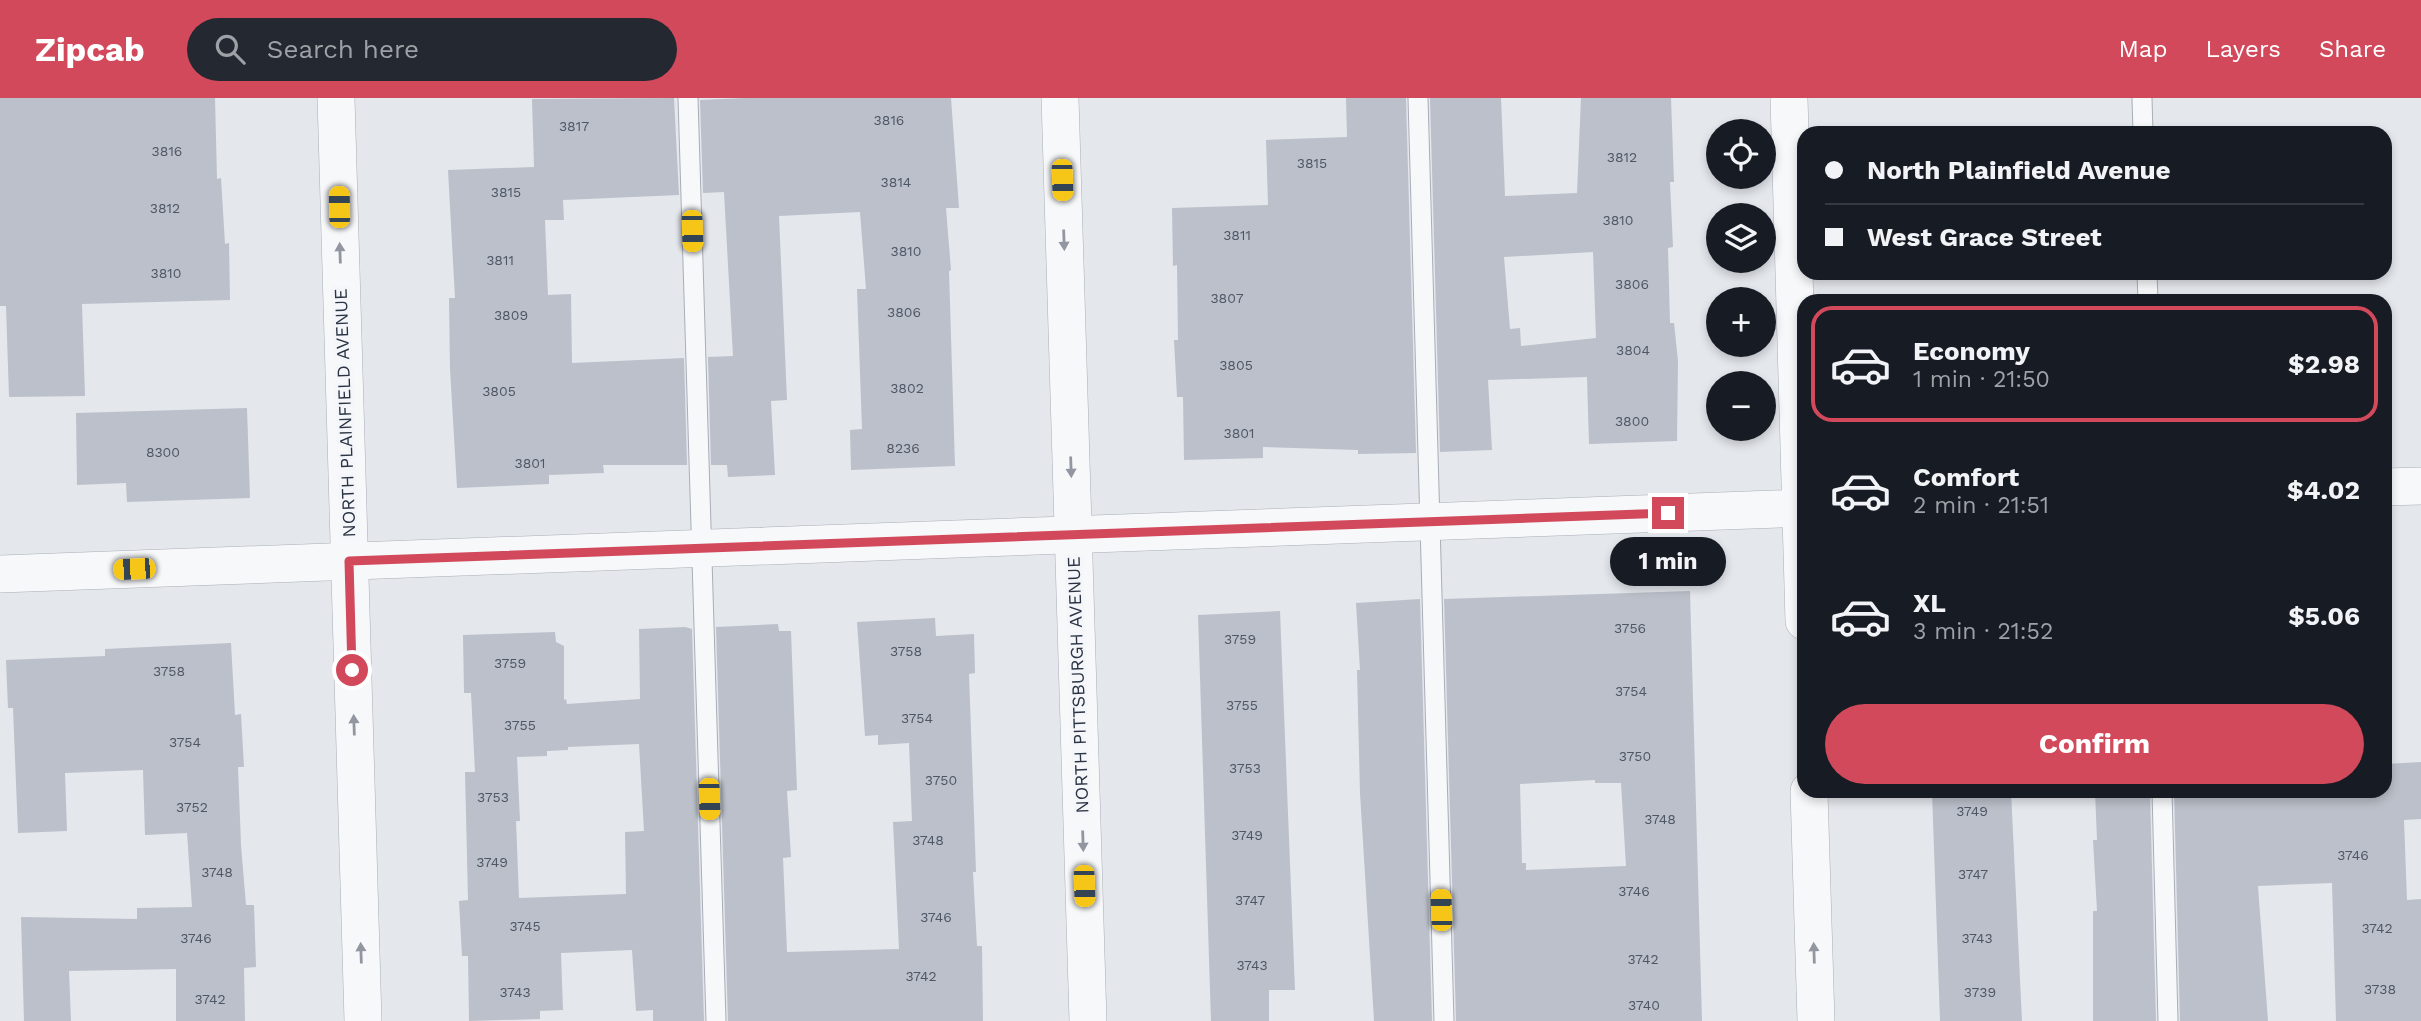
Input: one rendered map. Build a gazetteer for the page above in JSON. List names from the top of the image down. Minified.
{"streets":{"street":["NORTH PLAINFIELD AVENUE","NORTH PITTSBURGH AVENUE"]},"one_way":["NORTH PLAINFIELD AVENUE","NORTH PITTSBURGH AVENUE"],"house_numbers":["3816","3817","3816","3812","3815","3814","3815","3812","3810","3811","3810","3811","3810","3806","3807","3806","3809","3804","3805","3802","3805","3800","3801","8236","8300","3801","3756","3759","3758","3759","3758","3754","3755","3754","3755","3754","3750","3753","3750","3753","3752","3749","3748","3749","3748","3746","3749","3748","3747","3746","3747","3746","3745","3742","3746","3743","3742","3743","3742","3738","3743","3739","3742","3740"],"page":{"header":"Zipcab","search":"Search here","nav":["Map","Layers","Share"],"map_buttons":["+","−"],"banner":["North Plainfield Avenue","West Grace Street"],"list":[{"name":"Economy","note":"1 min · 21:50","value":"$2.98"},{"name":"Comfort","note":"2 min · 21:51","value":"$4.02"},{"name":"XL","note":"3 min · 21:52","value":"$5.06"}],"bubble":"1 min","buttons":"Confirm"}}
